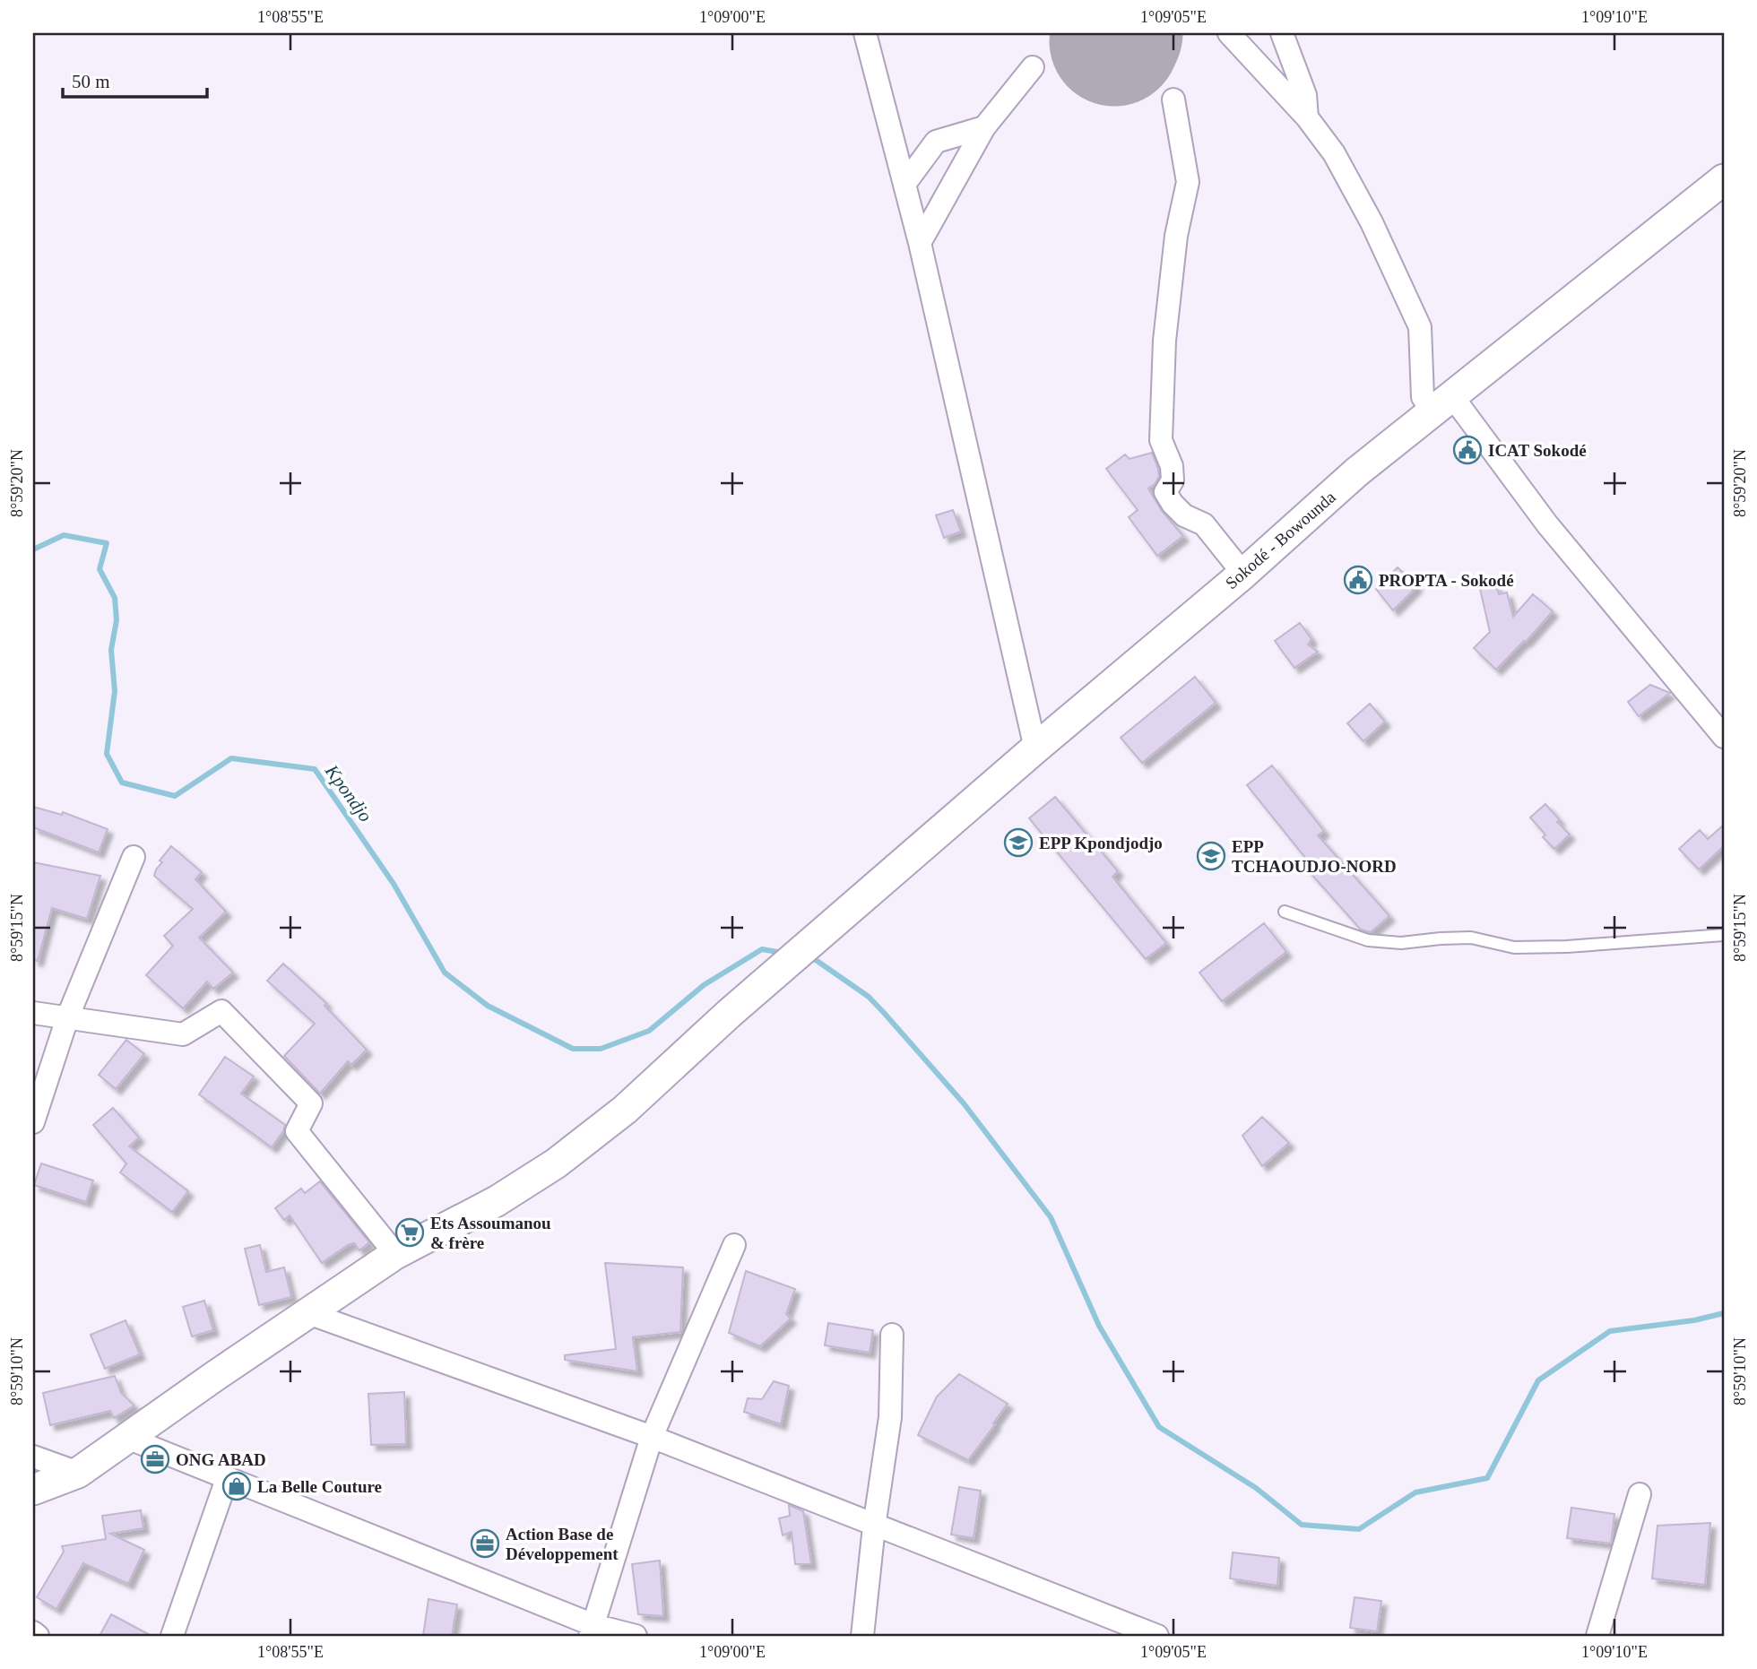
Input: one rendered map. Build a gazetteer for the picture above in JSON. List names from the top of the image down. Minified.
{"streets":{"main road":["Sokodé - Bowounda"]},"water":["Kpondjo"],"places":{"public building":["ICAT Sokodé","PROPTA - Sokodé"],"school or university":["EPP Kpondjodjo","EPP TCHAOUDJO-NORD"],"supermarket":["Ets Assoumanou & frère"],"office":["ONG ABAD","Action Base de Développement"],"shop":["La Belle Couture"]},"scale_bar":"50 m","coordinates":["1°08'55\"E","1°09'00\"E","1°09'05\"E","1°09'10\"E","8°59'20\"N","8°59'15\"N","8°59'10\"N"]}
